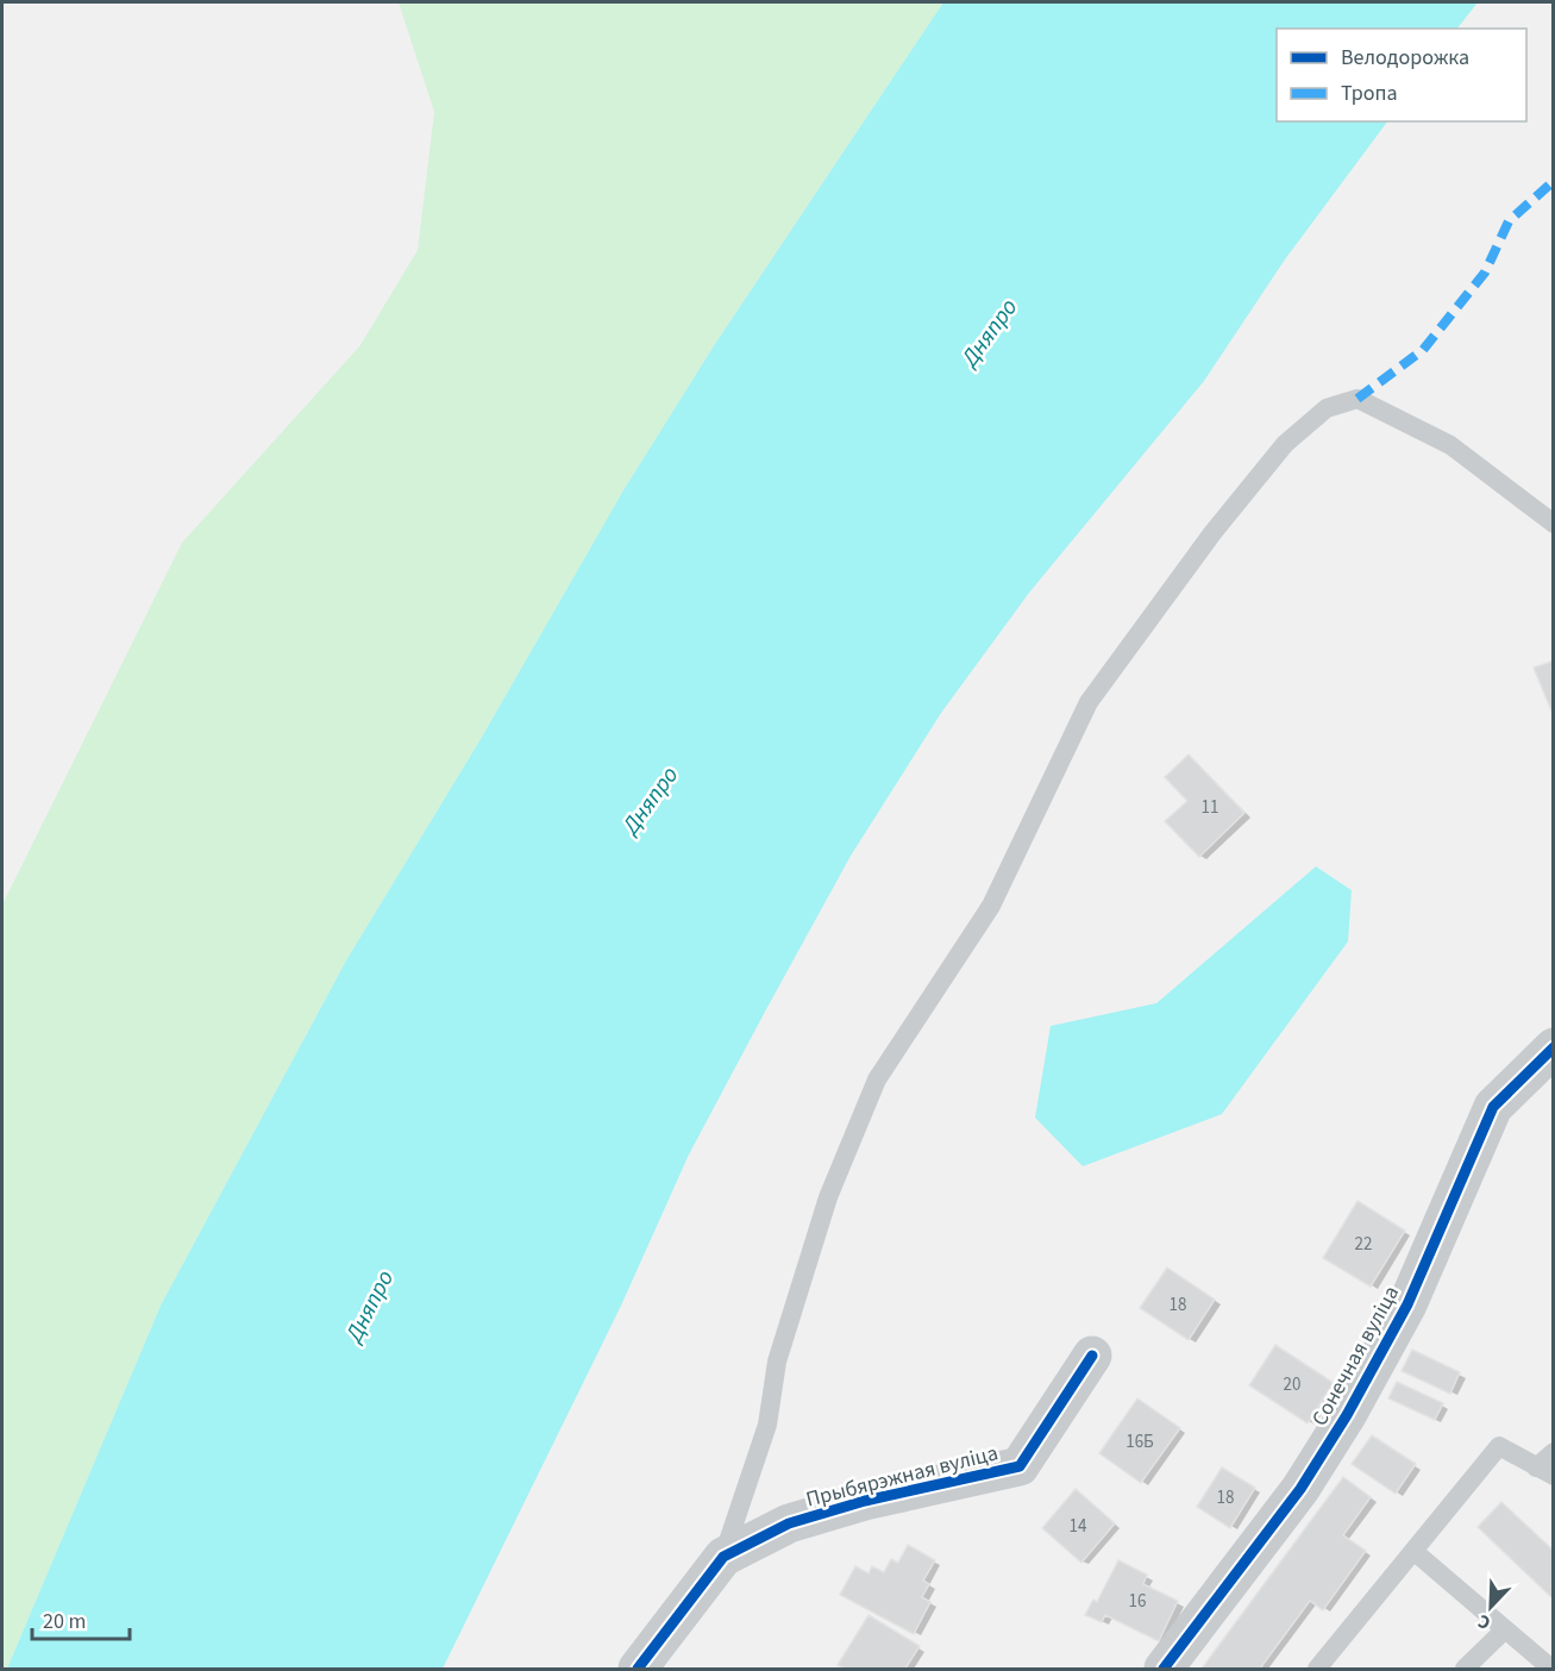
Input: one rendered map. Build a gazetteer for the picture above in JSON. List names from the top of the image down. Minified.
{"streets":{"street":["Сонечная вуліца","Прыбярэжная вуліца"]},"water":["Дняпро"],"house_numbers":["11","22","18","20","16Б","18","14","16"],"legend":["Велодорожка","Тропа"],"scale_bar":"20 m","north":"bottom left"}
